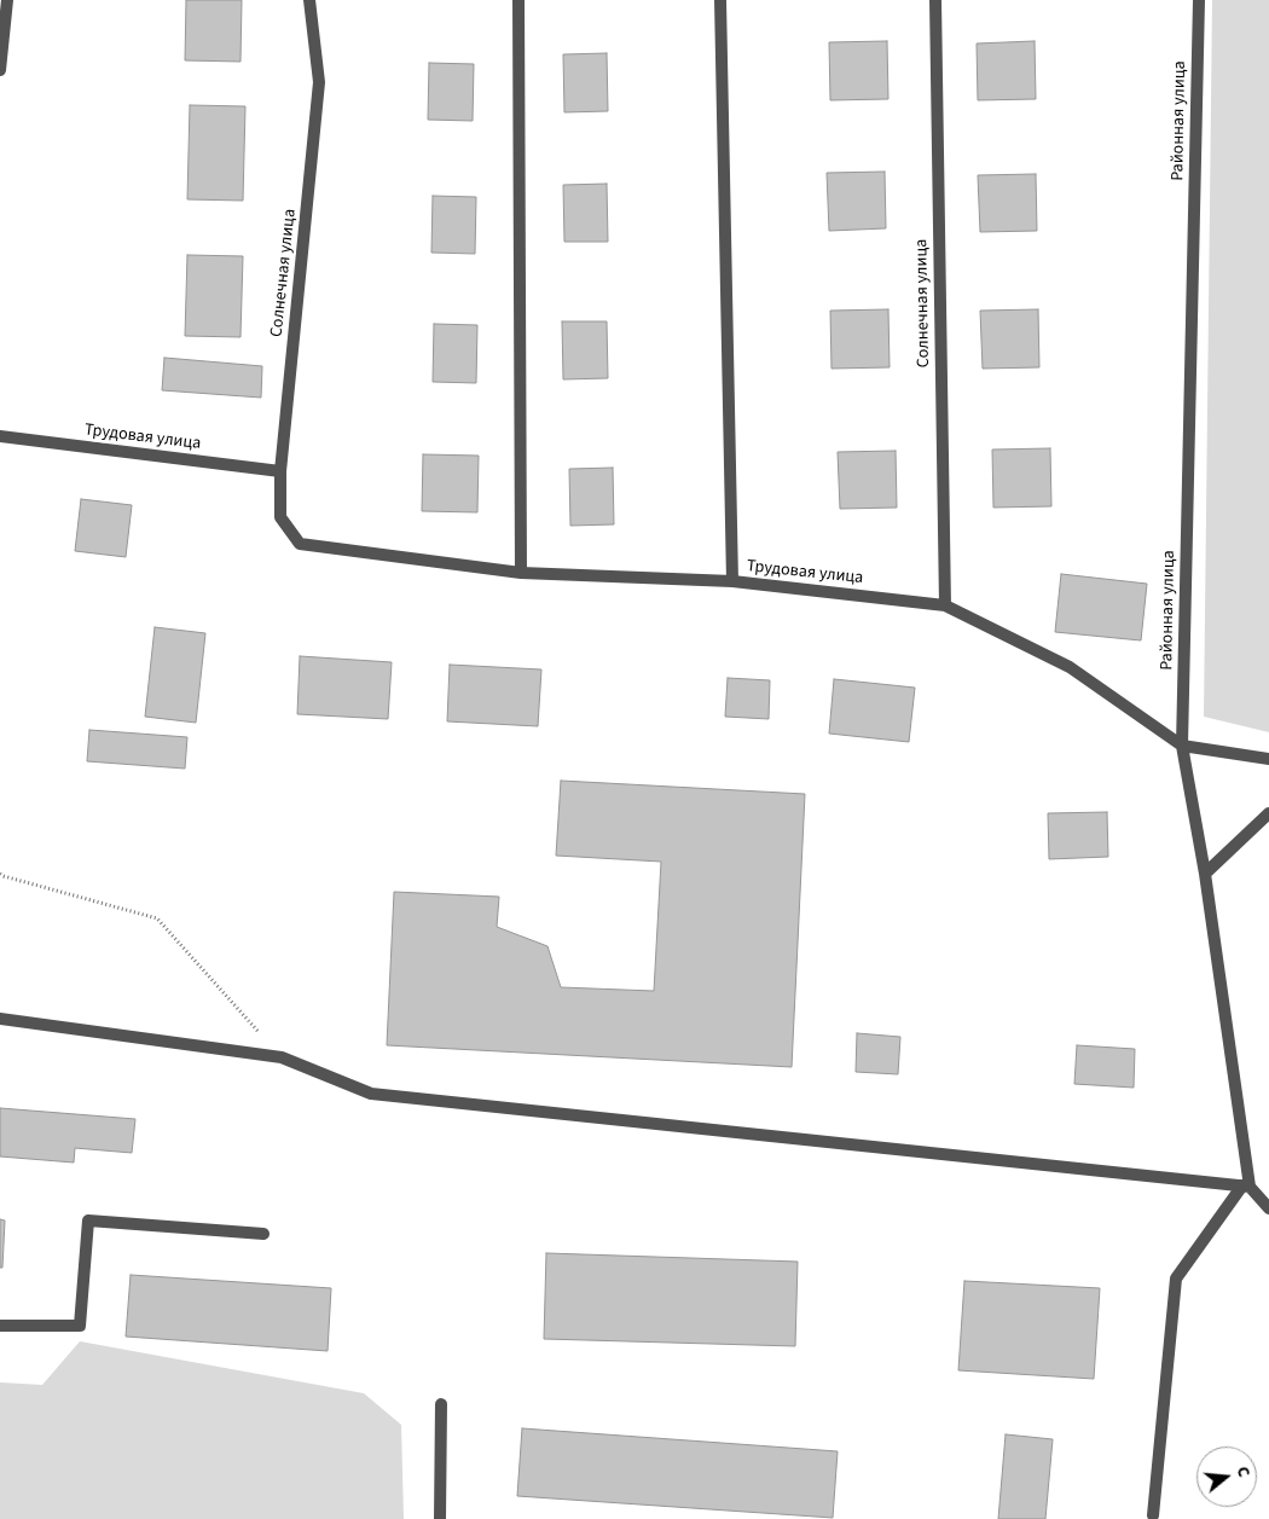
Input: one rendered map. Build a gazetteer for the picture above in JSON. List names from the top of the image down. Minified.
{"streets":{"street":["Районная улица","Солнечная улица","Трудовая улица"]},"crossings":[["Районная улица","Трудовая улица"],["Солнечная улица","Трудовая улица"]],"north":"right"}
